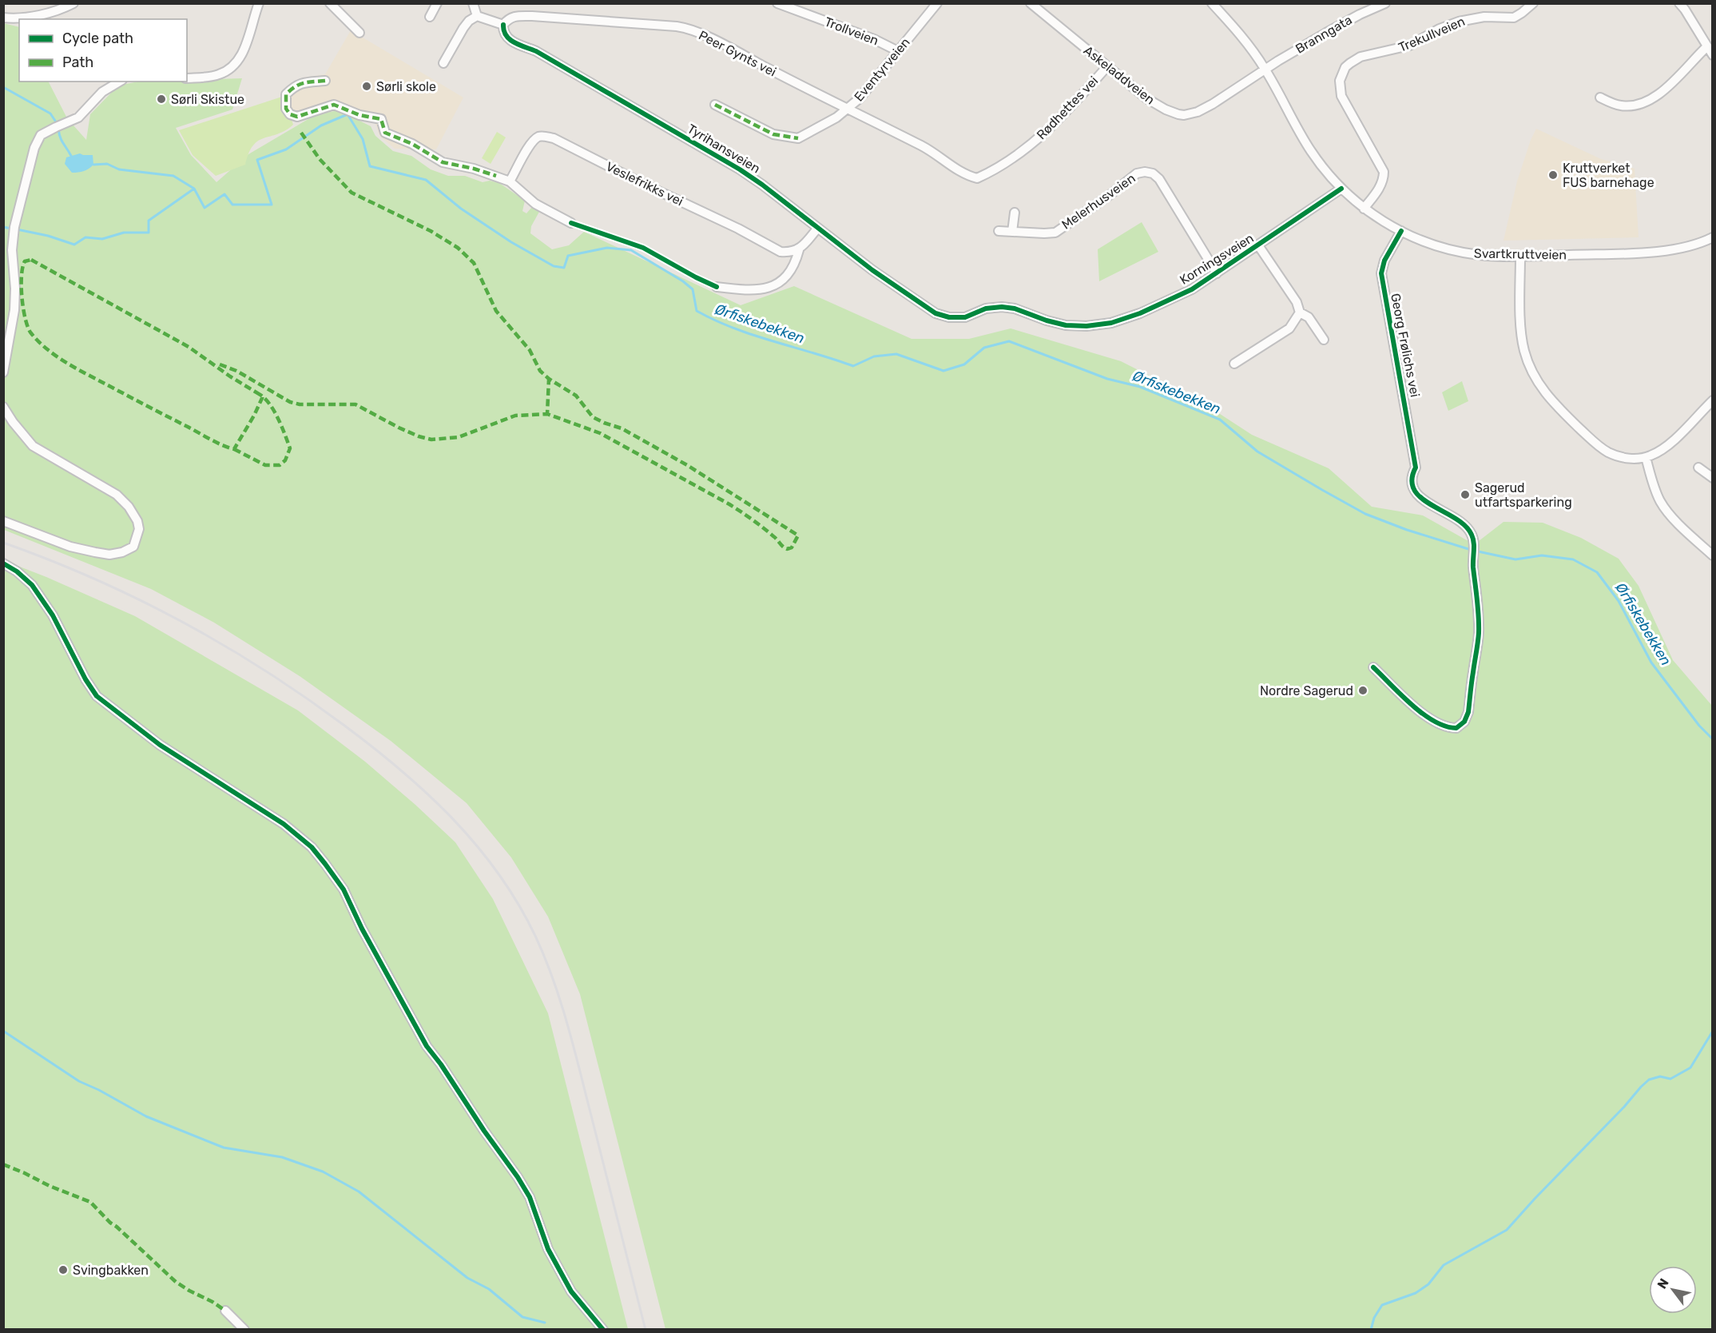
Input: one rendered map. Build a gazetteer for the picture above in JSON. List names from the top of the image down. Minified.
{"streets":{"street":["Trollveien","Branngata","Trekullveien","Peer Gynts vei","Eventyrveien","Askeladdveien","Rødhettes vei","Tyrihansveien","Veslefrikks vei","Melerhusveien","Svartkruttveien","Korningsveien","Georg Frølichs vei"]},"crossings":[["Trollveien","Eventyrveien"],["Branngata","Askeladdveien"],["Branngata","Svartkruttveien"],["Trekullveien","Svartkruttveien"],["Peer Gynts vei","Eventyrveien"],["Peer Gynts vei","Rødhettes vei"],["Peer Gynts vei","Tyrihansveien"],["Askeladdveien","Rødhettes vei"],["Askeladdveien","Svartkruttveien"],["Tyrihansveien","Korningsveien"],["Melerhusveien","Korningsveien"],["Svartkruttveien","Korningsveien"],["Svartkruttveien","Georg Frølichs vei"]],"water":["Ørfiskebekken"],"places":["Sørli skole","Sørli Skistue","Kruttverket FUS barnehage","Sagerud utfartsparkering","Nordre Sagerud","Svingbakken"],"legend":["Cycle path","Path"],"north":"top left"}
